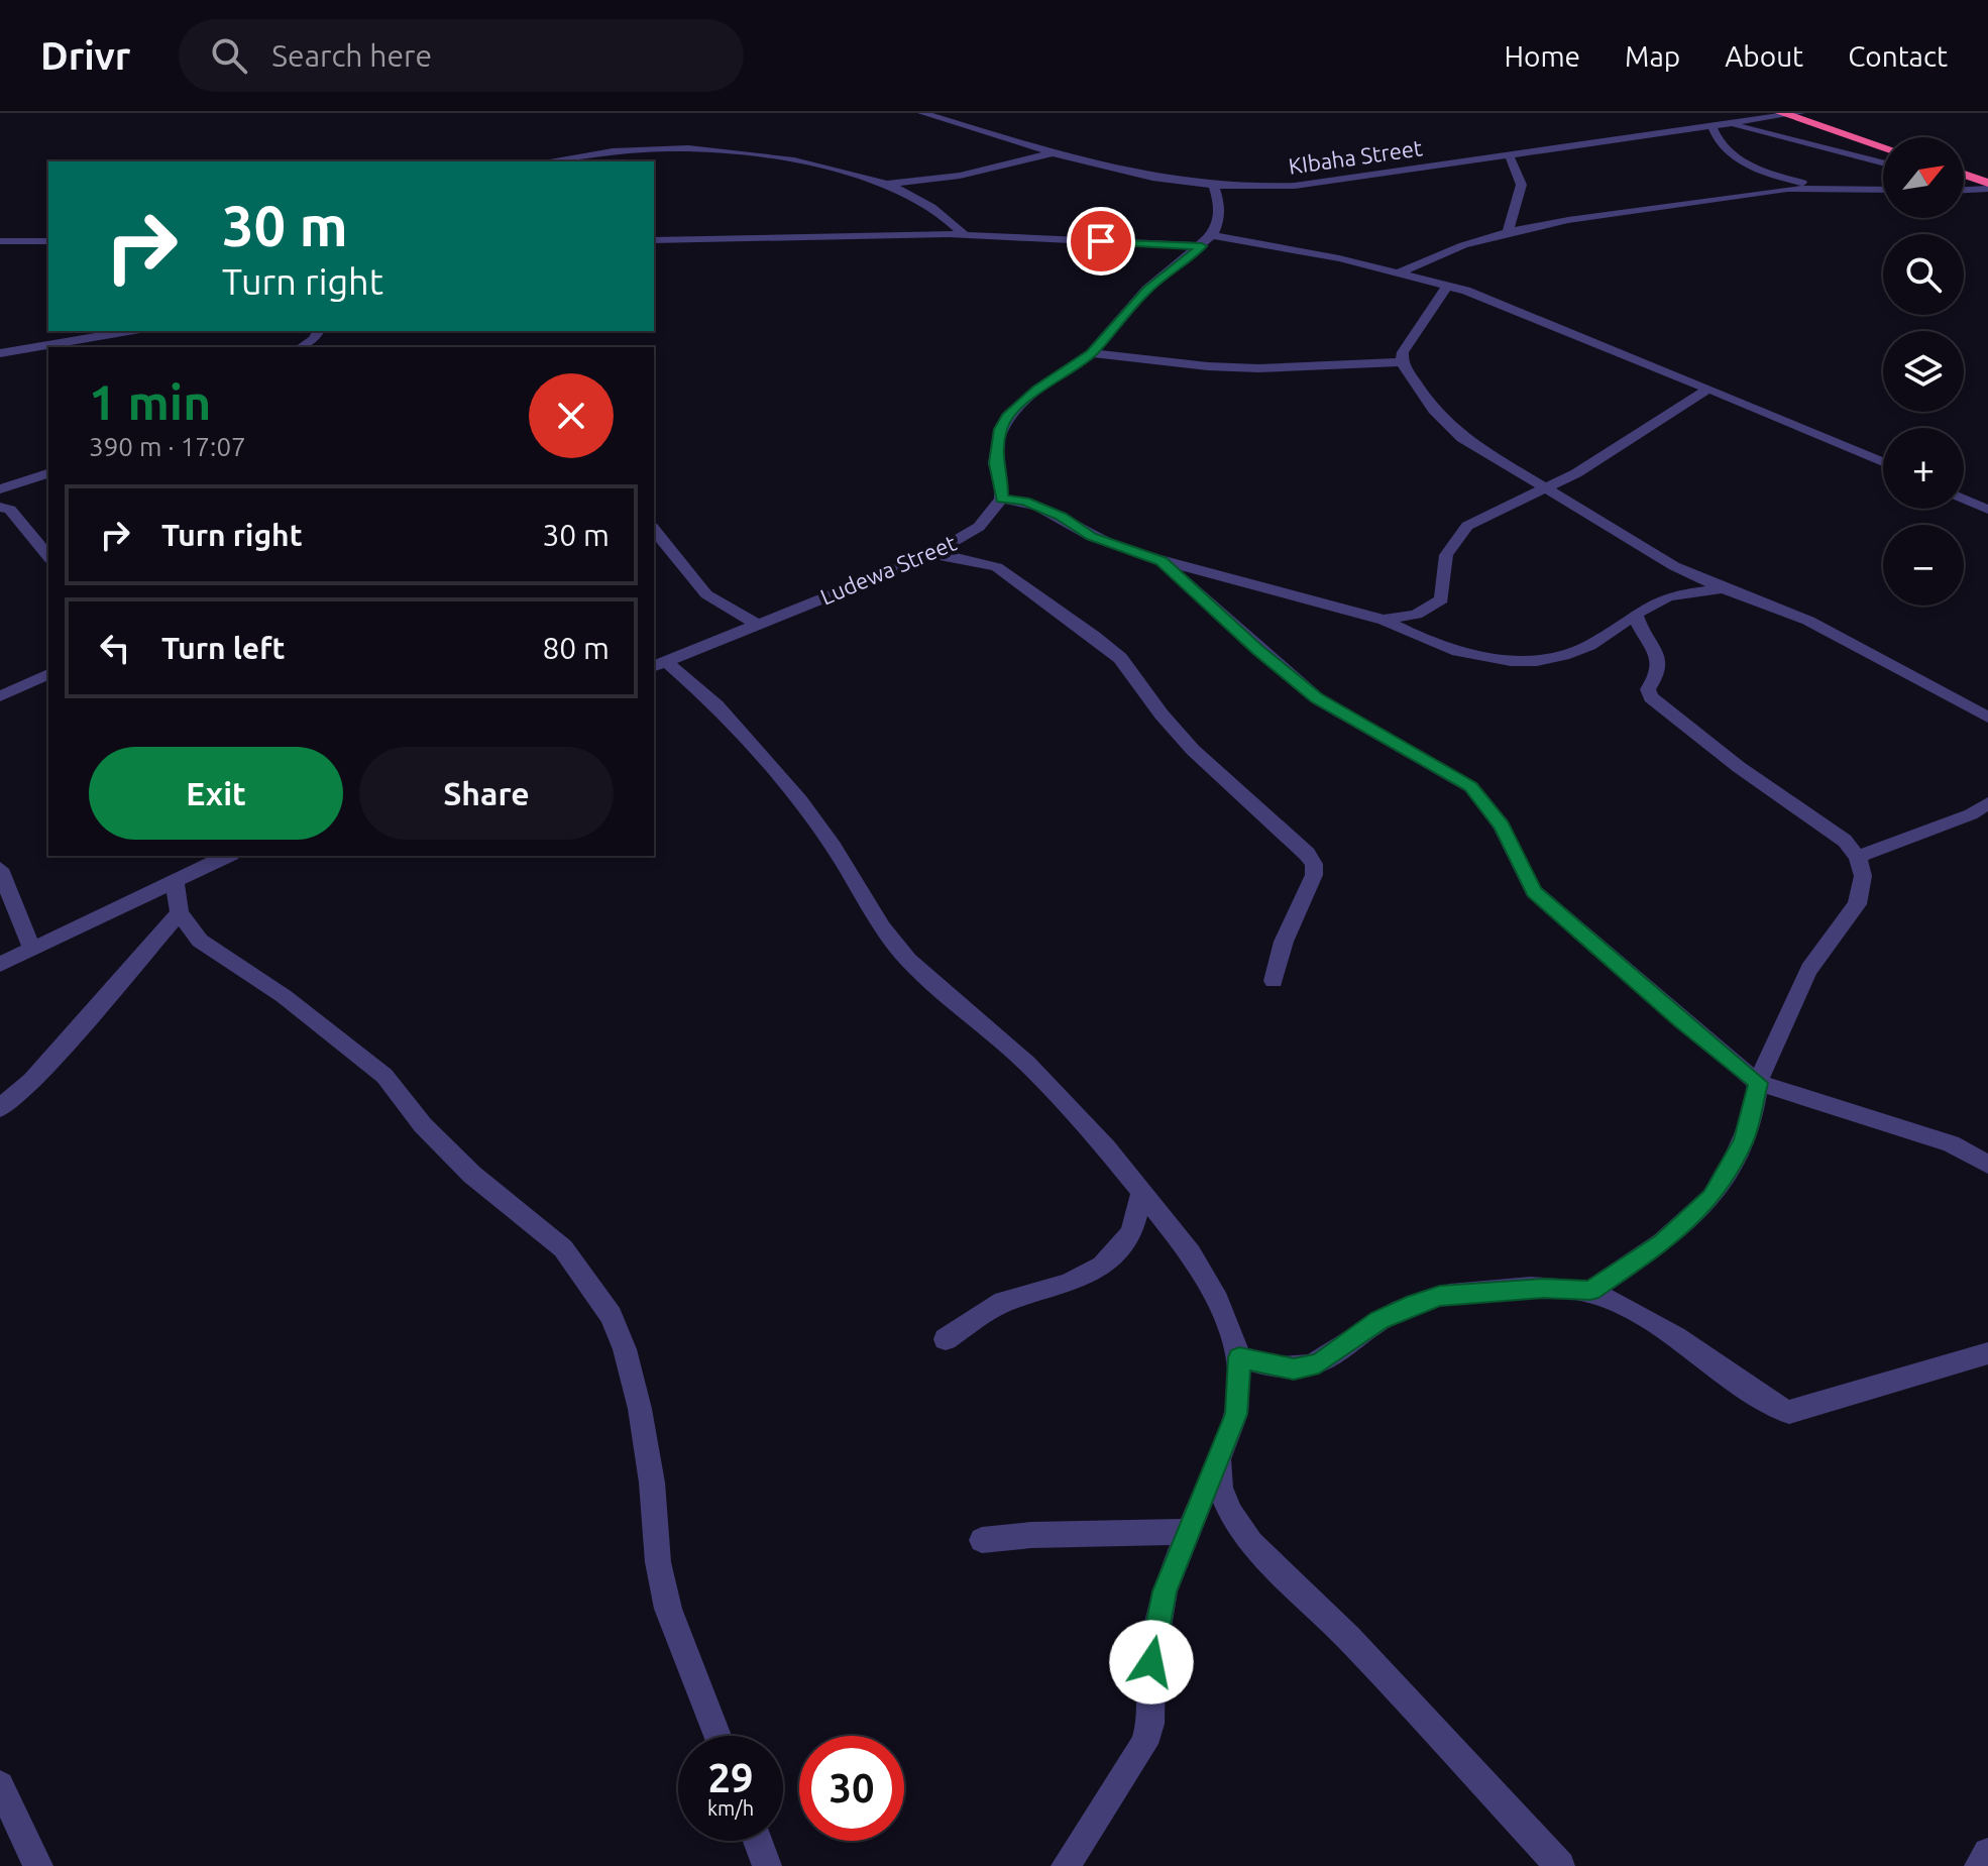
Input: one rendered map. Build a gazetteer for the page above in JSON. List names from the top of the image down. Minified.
{"streets":{"street":["KIbaha Street","Ludewa Street"]},"north":"top right","page":{"header":"Drivr","search":"Search here","nav":["Home","Map","About","Contact"],"map_buttons":["+","−"],"turn":["30 m","Turn right"],"heading":["1 min","390 m · 17:07"],"list":[{"name":"Turn right","value":"30 m"},{"name":"Turn left","value":"80 m"}],"buttons":["Exit","Share"],"speed":"29 km/h","limit":"30"}}
